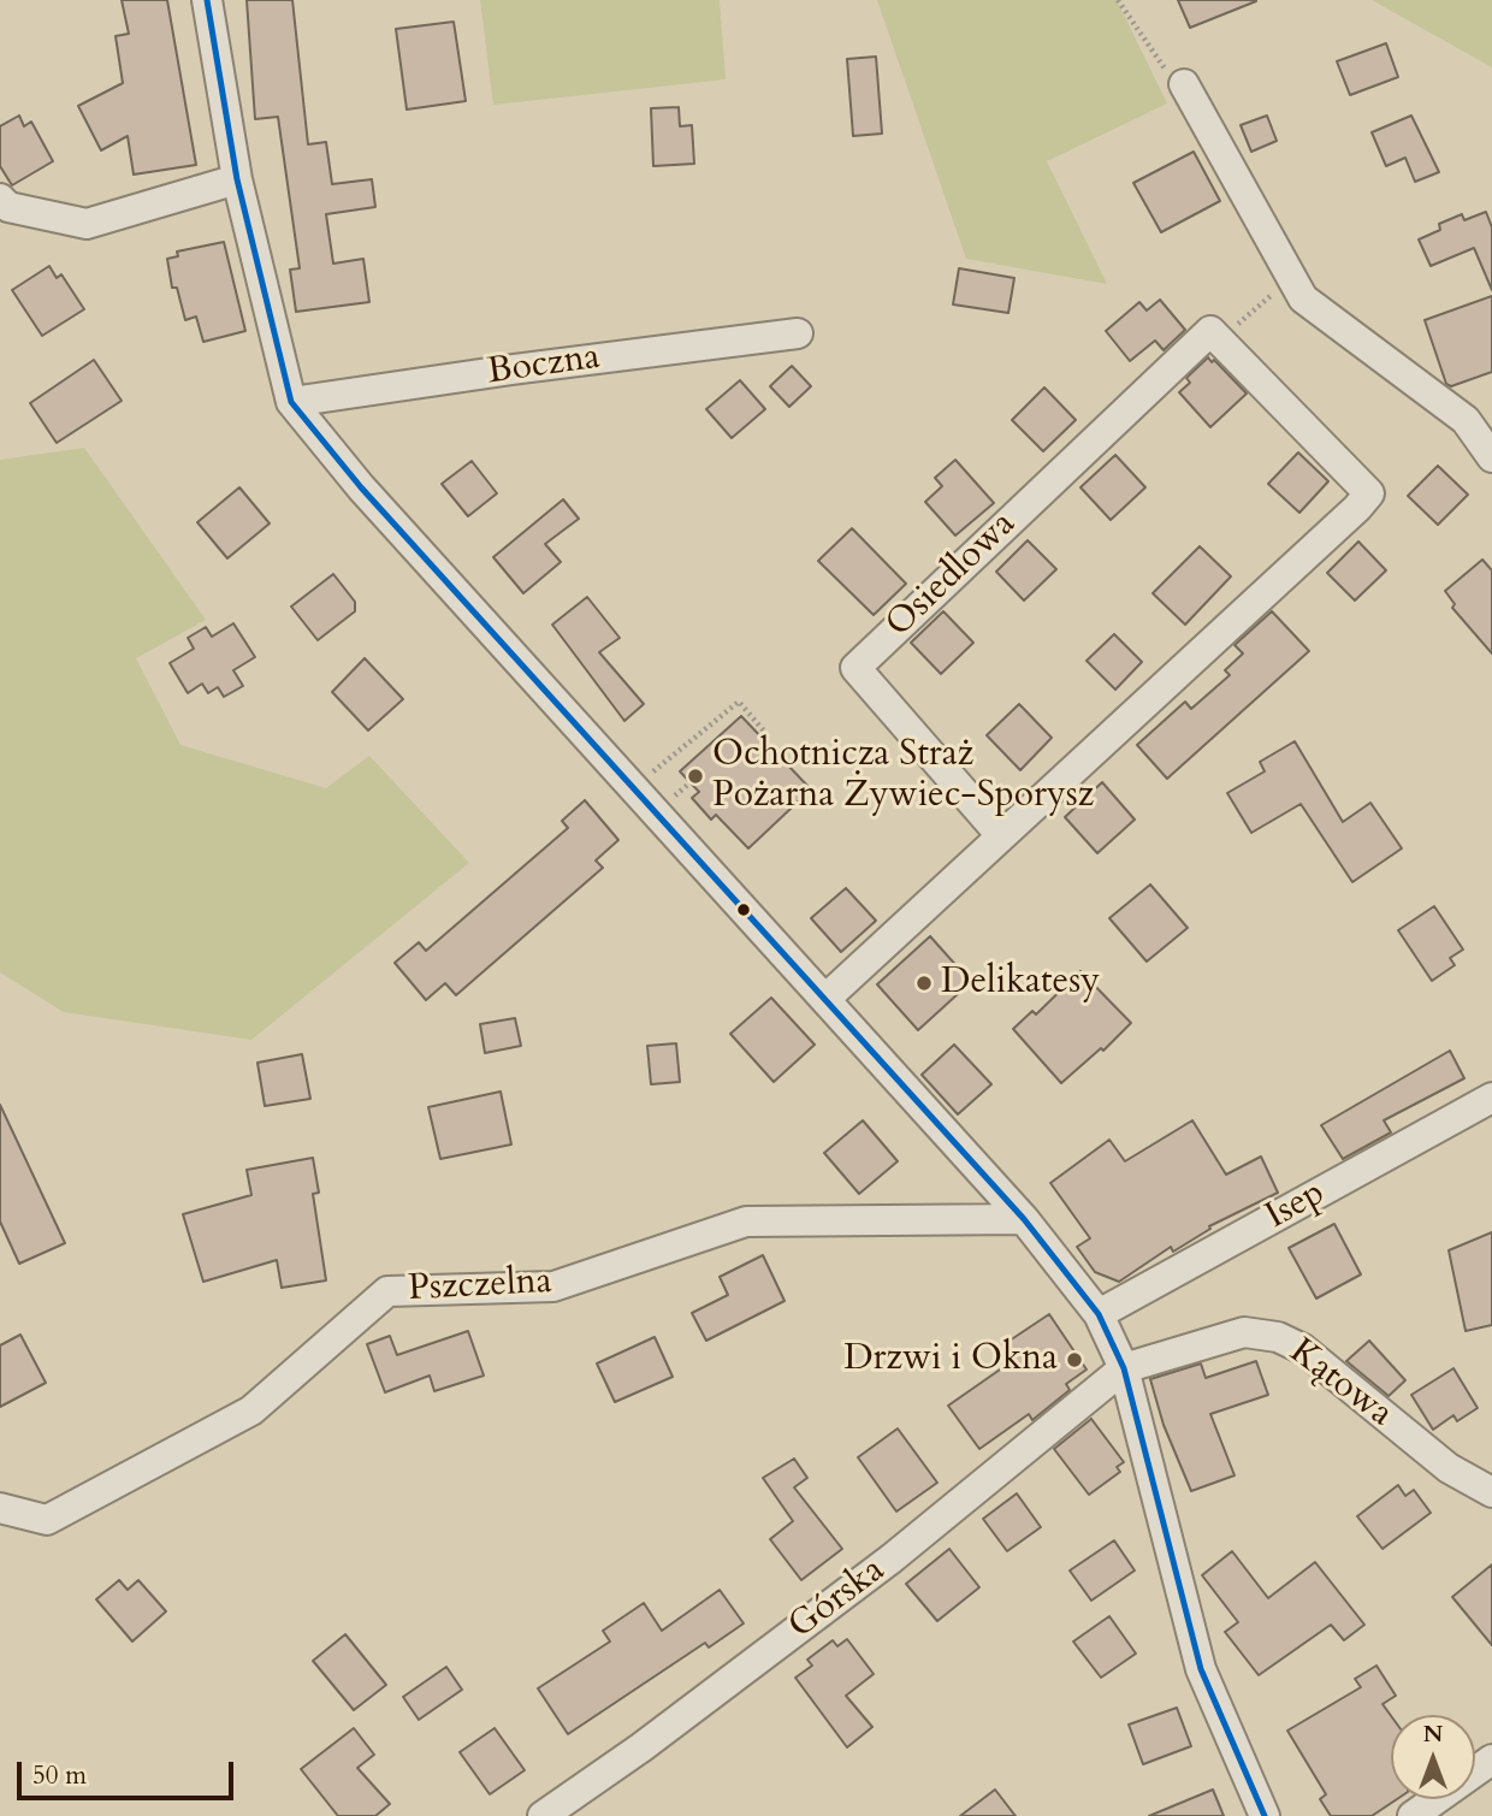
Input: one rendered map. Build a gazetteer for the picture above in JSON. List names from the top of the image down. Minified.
{"streets":{"street":["Boczna","Osiedlowa","Isep","Pszczelna","Kątowa","Górska"]},"crossings":[["Kątowa","Górska"]],"places":["Ochotnicza Straż Pożarna Żywiec-Sporysz","Delikatesy","Drzwi i Okna"],"scale_bar":"50 m","north":"top"}
